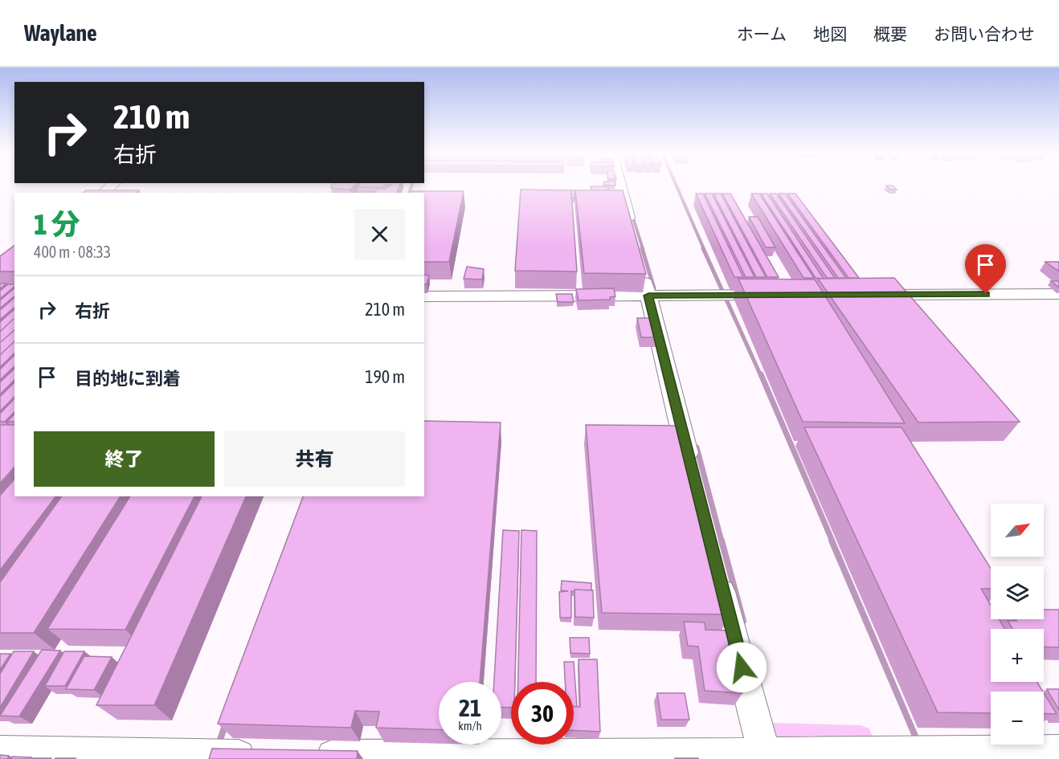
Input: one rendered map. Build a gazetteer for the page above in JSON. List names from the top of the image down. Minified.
{"north":"top right","page":{"header":"Waylane","nav":["ホーム","地図","概要","お問い合わせ"],"turn":["210 m","右折"],"heading":["1 分","400 m · 08:33"],"list":[{"name":"右折","value":"210 m"},{"name":"目的地に到着","value":"190 m"}],"buttons":["終了","共有"],"map_buttons":["+","−"],"speed":"21 km/h","limit":"30"}}
